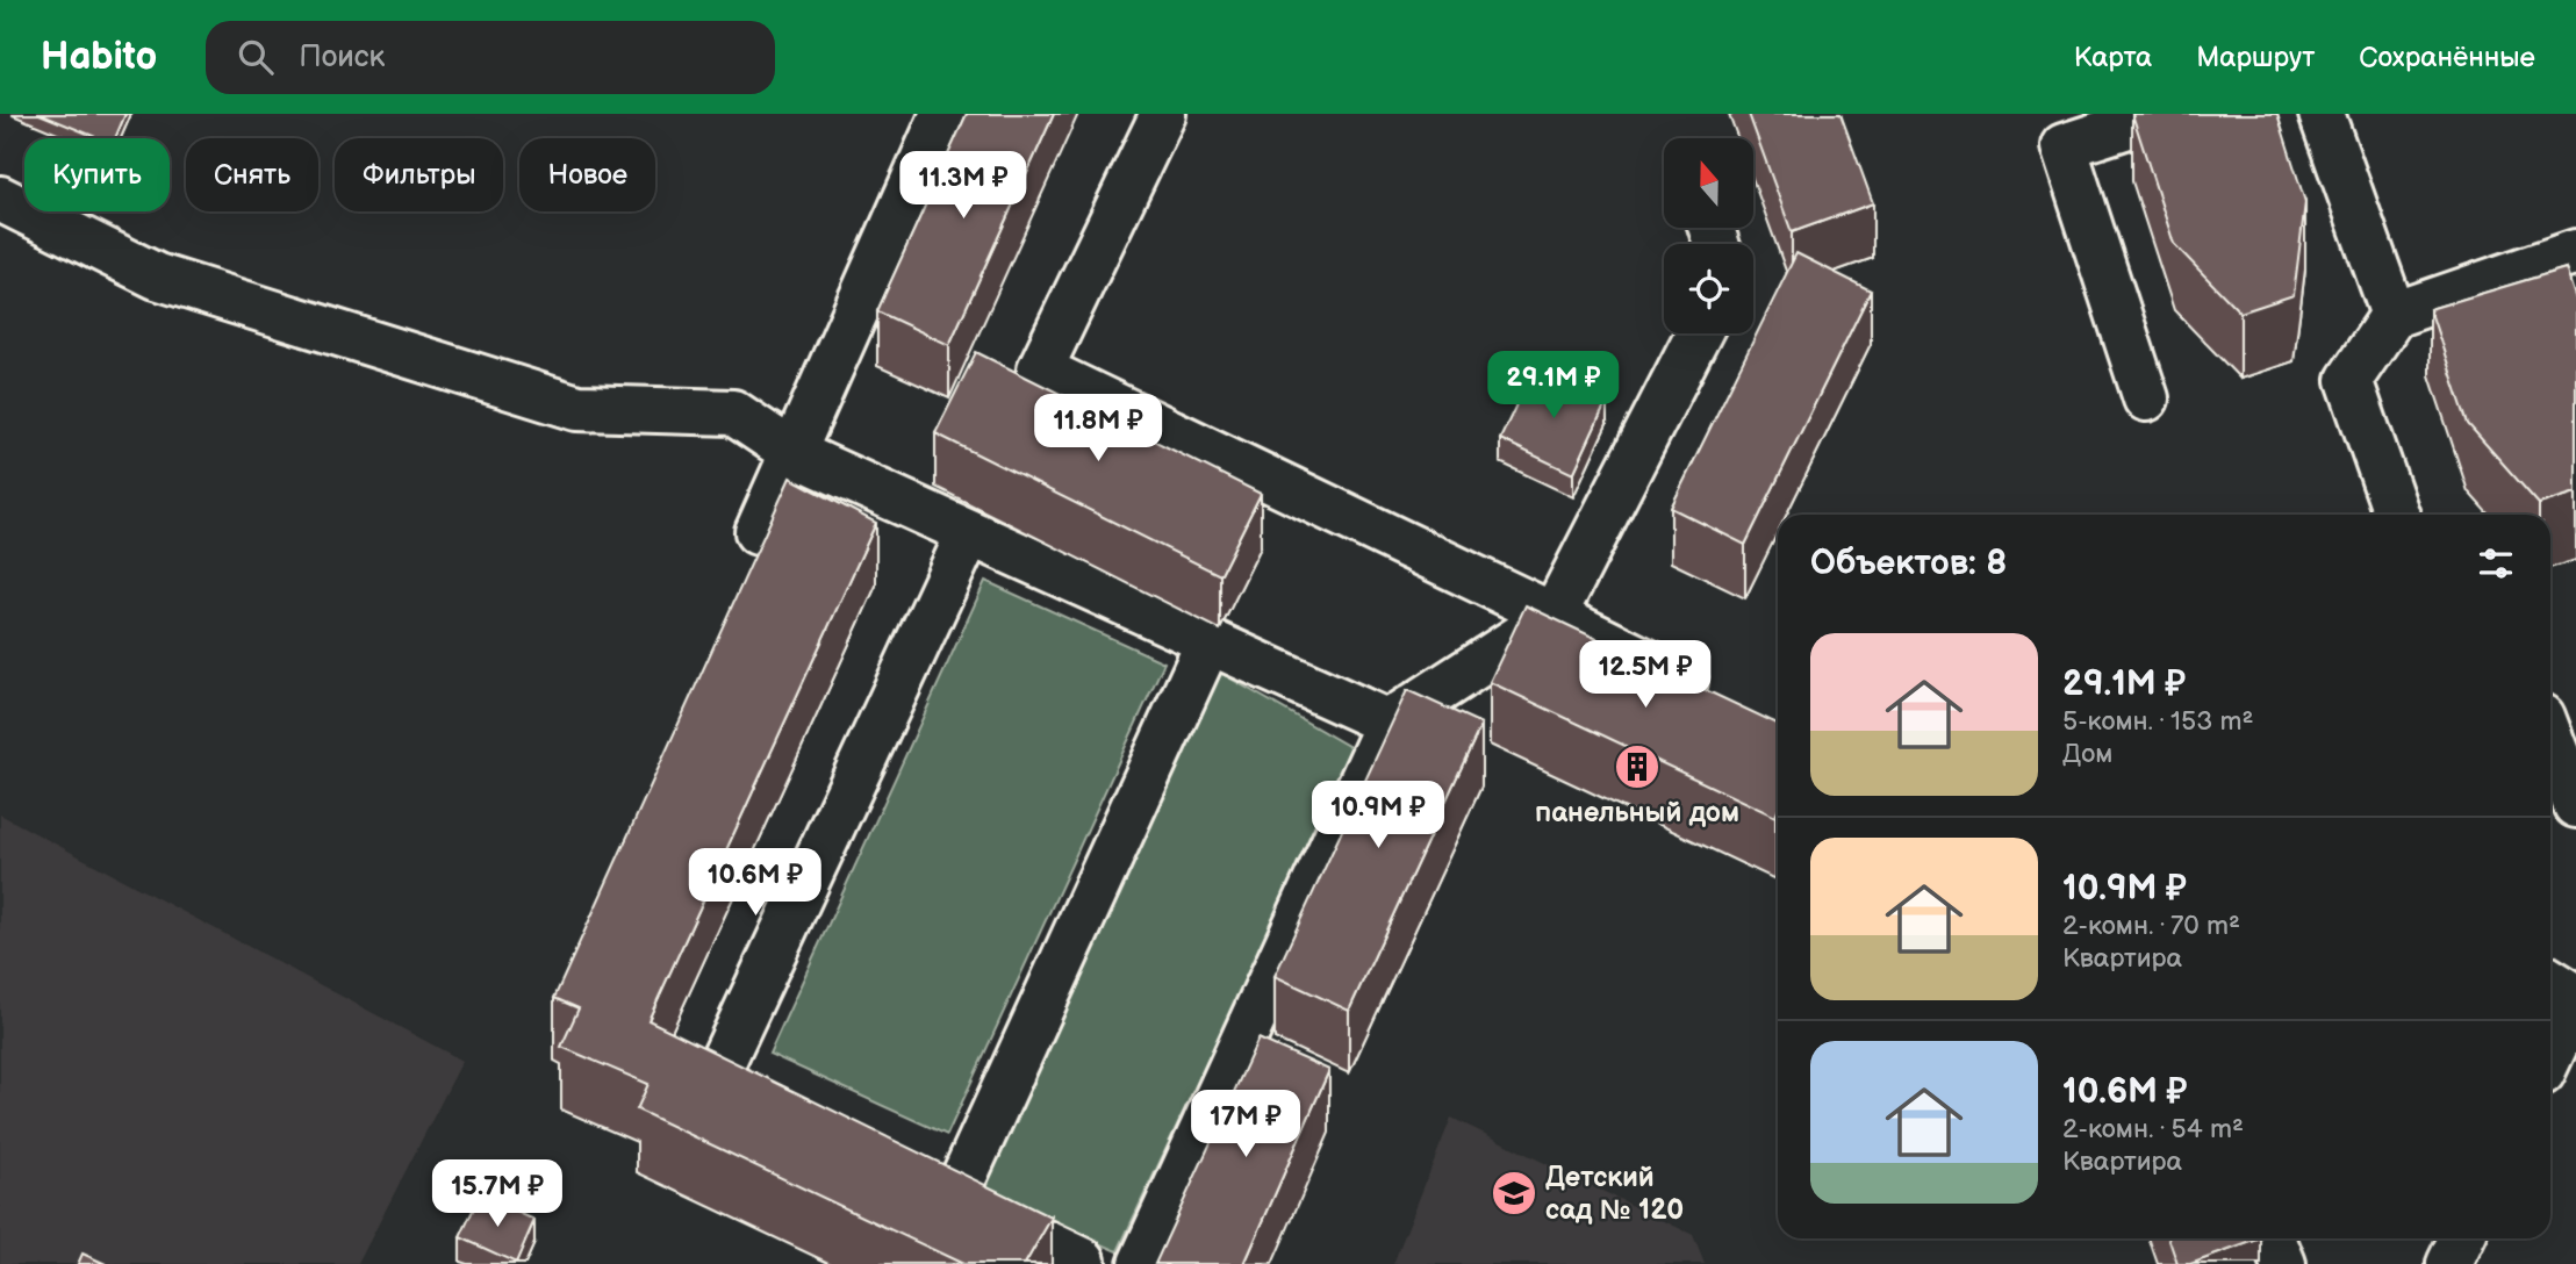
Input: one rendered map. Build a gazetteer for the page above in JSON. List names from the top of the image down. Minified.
{"places":{"building":["панельный дом"],"school or university":["Детский сад № 120"]},"north":"top","page":{"header":"Habito","search":"Поиск","nav":["Карта","Маршрут","Сохранённые"],"chip":["Купить","Снять","Фильтры","Новое"],"price":["11.3M ₽","29.1M ₽","11.8M ₽","12.5M ₽","10.9M ₽","10.6M ₽","17M ₽","15.7M ₽"],"heading":"Объектов: 8","list":[{"name":"29.1M ₽","note":"5-комн. · 153 m² · Дом"},{"name":"10.9M ₽","note":"2-комн. · 70 m² · Квартира"},{"name":"10.6M ₽","note":"2-комн. · 54 m² · Квартира"}]}}
